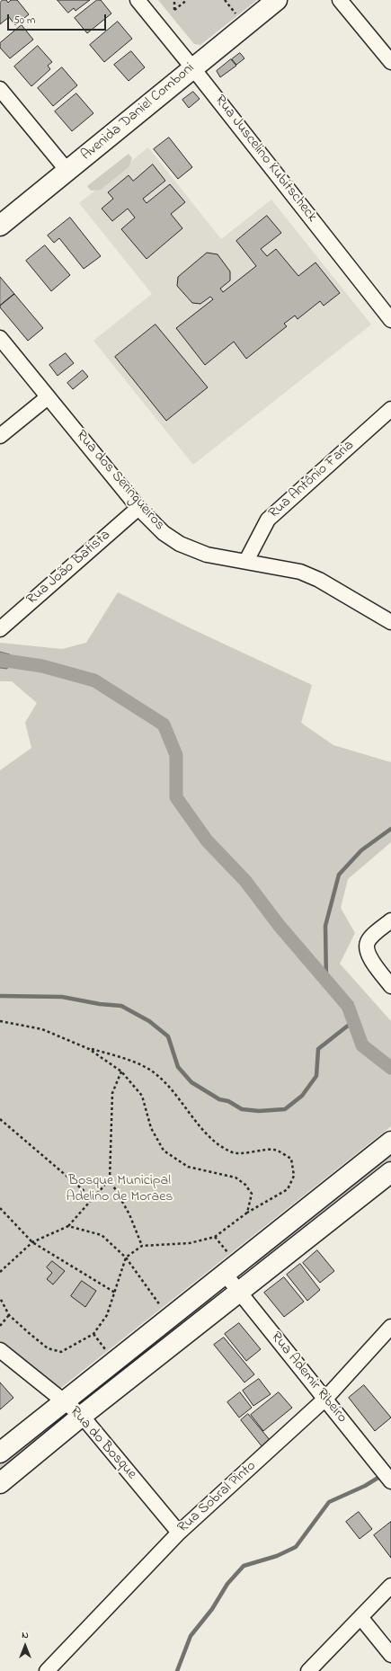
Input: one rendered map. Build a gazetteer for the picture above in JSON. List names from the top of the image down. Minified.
{"streets":{"street":["Avenida Daniel Comboni","Rua Juscelino Kubitscheck","Rua Antônio Faria","Rua dos Seringueiros","Rua João Batista","Rua Ademir Ribeiro","Rua do Bosque","Rua Sobral Pinto"]},"crossings":[["Avenida Daniel Comboni","Rua Juscelino Kubitscheck"],["Rua Antônio Faria","Rua dos Seringueiros"],["Rua dos Seringueiros","Rua João Batista"],["Rua Ademir Ribeiro","Rua Sobral Pinto"],["Rua do Bosque","Rua Sobral Pinto"]],"parks":["Bosque Municipal Adelino de Moraes"],"scale_bar":"50 m","north":"top"}
